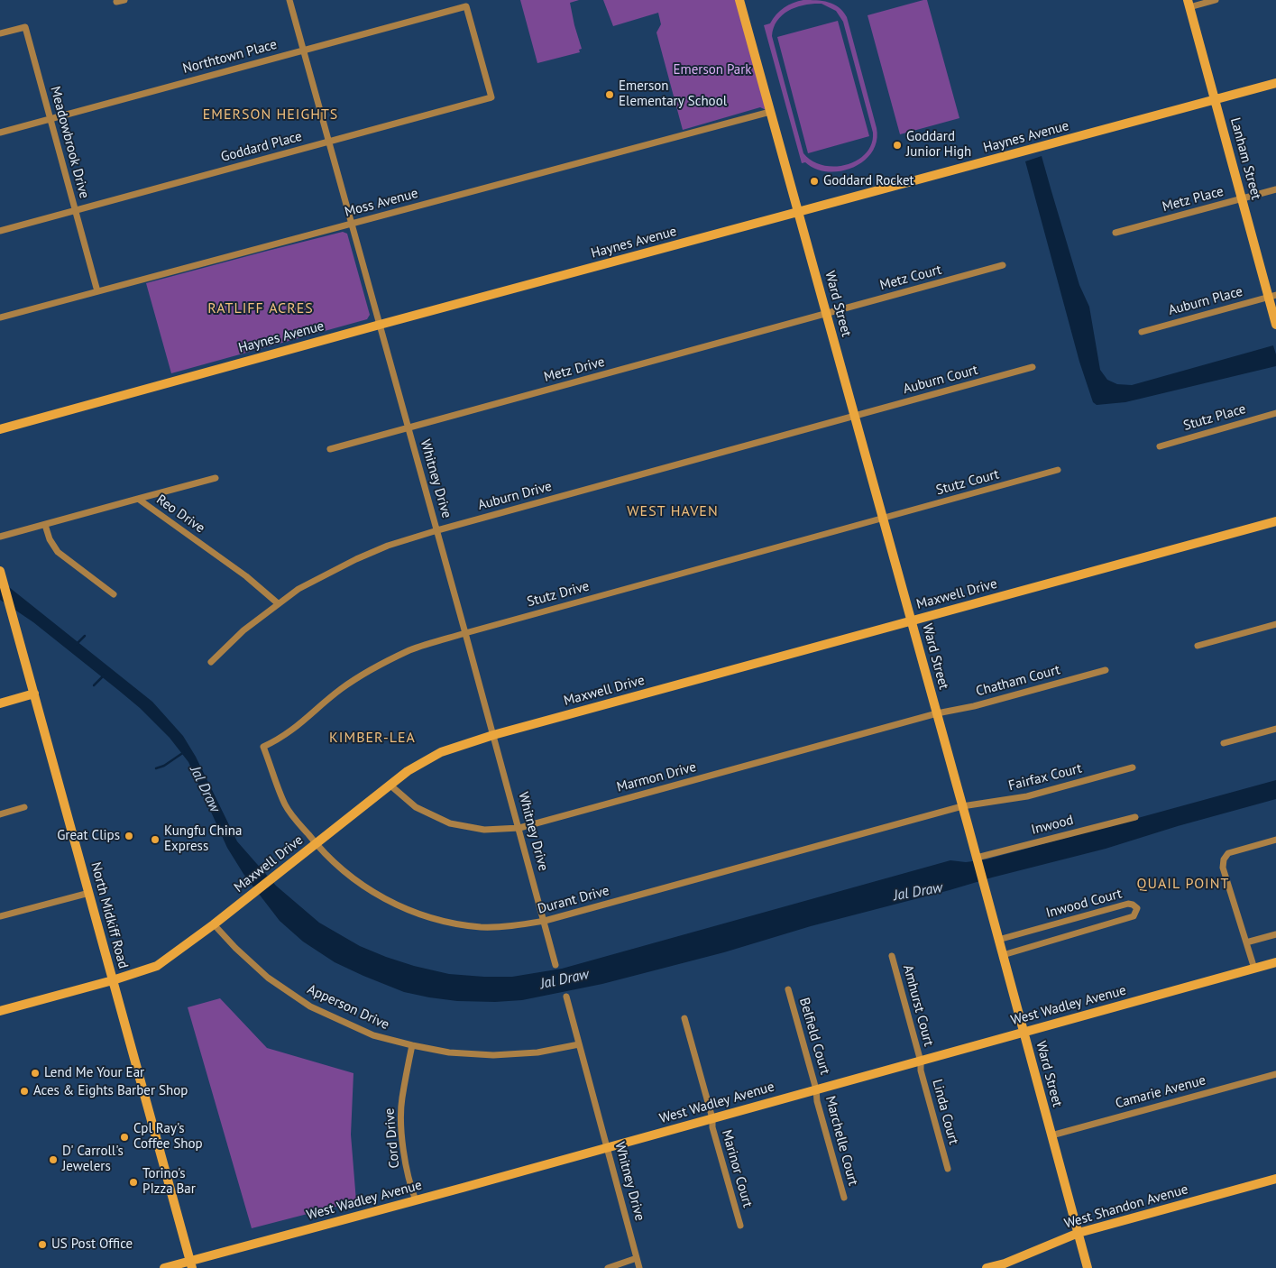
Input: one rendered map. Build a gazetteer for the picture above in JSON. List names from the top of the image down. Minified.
{"streets":{"street":["Northtown Place","Haynes Avenue","Meadowbrook Drive","Goddard Place","Lanham Street","Metz Place","Moss Avenue","Metz Court","Auburn Place","Ward Street","Metz Drive","Auburn Court","Stutz Place","Whitney Drive","Stutz Court","Auburn Drive","Reo Drive","Stutz Drive","Maxwell Drive","Chatham Court","Marmon Drive","Fairfax Court","Inwood","Durant Drive","Inwood Court","North Midkiff Road","Amhurst Court","West Wadley Avenue","Apperson Drive","Belfield Court","Camarie Avenue","Linda Court","Cord Drive","Marchelle Court","Marinor Court","West Shandon Avenue"]},"crossings":[["Northtown Place","Meadowbrook Drive"],["Northtown Place","Goddard Place"],["Northtown Place","Whitney Drive"],["Haynes Avenue","Lanham Street"],["Haynes Avenue","Ward Street"],["Haynes Avenue","Whitney Drive"],["Meadowbrook Drive","Goddard Place"],["Meadowbrook Drive","Moss Avenue"],["Goddard Place","Whitney Drive"],["Lanham Street","Metz Place"],["Lanham Street","Auburn Place"],["Moss Avenue","Ward Street"],["Moss Avenue","Whitney Drive"],["Metz Court","Ward Street"],["Metz Court","Metz Drive"],["Ward Street","Metz Drive"],["Ward Street","Auburn Court"],["Ward Street","Stutz Court"],["Ward Street","Auburn Drive"],["Ward Street","Stutz Drive"],["Ward Street","Maxwell Drive"],["Ward Street","Chatham Court"],["Ward Street","Marmon Drive"],["Ward Street","Fairfax Court"],["Ward Street","Inwood"],["Ward Street","Durant Drive"],["Ward Street","Inwood Court"],["Ward Street","West Wadley Avenue"],["Ward Street","Camarie Avenue"],["Ward Street","West Shandon Avenue"],["Metz Drive","Whitney Drive"],["Auburn Court","Auburn Drive"],["Whitney Drive","Auburn Drive"],["Whitney Drive","Stutz Drive"],["Whitney Drive","Maxwell Drive"],["Whitney Drive","Marmon Drive"],["Whitney Drive","Durant Drive"],["Whitney Drive","West Wadley Avenue"],["Whitney Drive","Apperson Drive"],["Stutz Court","Stutz Drive"],["Auburn Drive","Reo Drive"],["Stutz Drive","Durant Drive"],["Maxwell Drive","Marmon Drive"],["Maxwell Drive","Durant Drive"],["Maxwell Drive","North Midkiff Road"],["Maxwell Drive","Apperson Drive"],["Chatham Court","Marmon Drive"],["Fairfax Court","Durant Drive"],["North Midkiff Road","West Wadley Avenue"],["Amhurst Court","West Wadley Avenue"],["Amhurst Court","Linda Court"],["West Wadley Avenue","Belfield Court"],["West Wadley Avenue","Linda Court"],["West Wadley Avenue","Cord Drive"],["West Wadley Avenue","Marchelle Court"],["West Wadley Avenue","Marinor Court"],["Apperson Drive","Cord Drive"],["Belfield Court","Marchelle Court"]],"districts":["EMERSON HEIGHTS","RATLIFF ACRES","WEST HAVEN","KIMBER-LEA","QUAIL POINT"],"water":["Jal Draw"],"parks":["Emerson Park"],"places":["Emerson Elementary School","Goddard Junior High","Goddard Rocket","Great Clips","Kungfu China Express","Lend Me Your Ear","Aces & Eights Barber Shop","Cpl Ray's Coffee Shop","D' Carroll's Jewelers","Torino's PIzza Bar","US Post Office"]}
